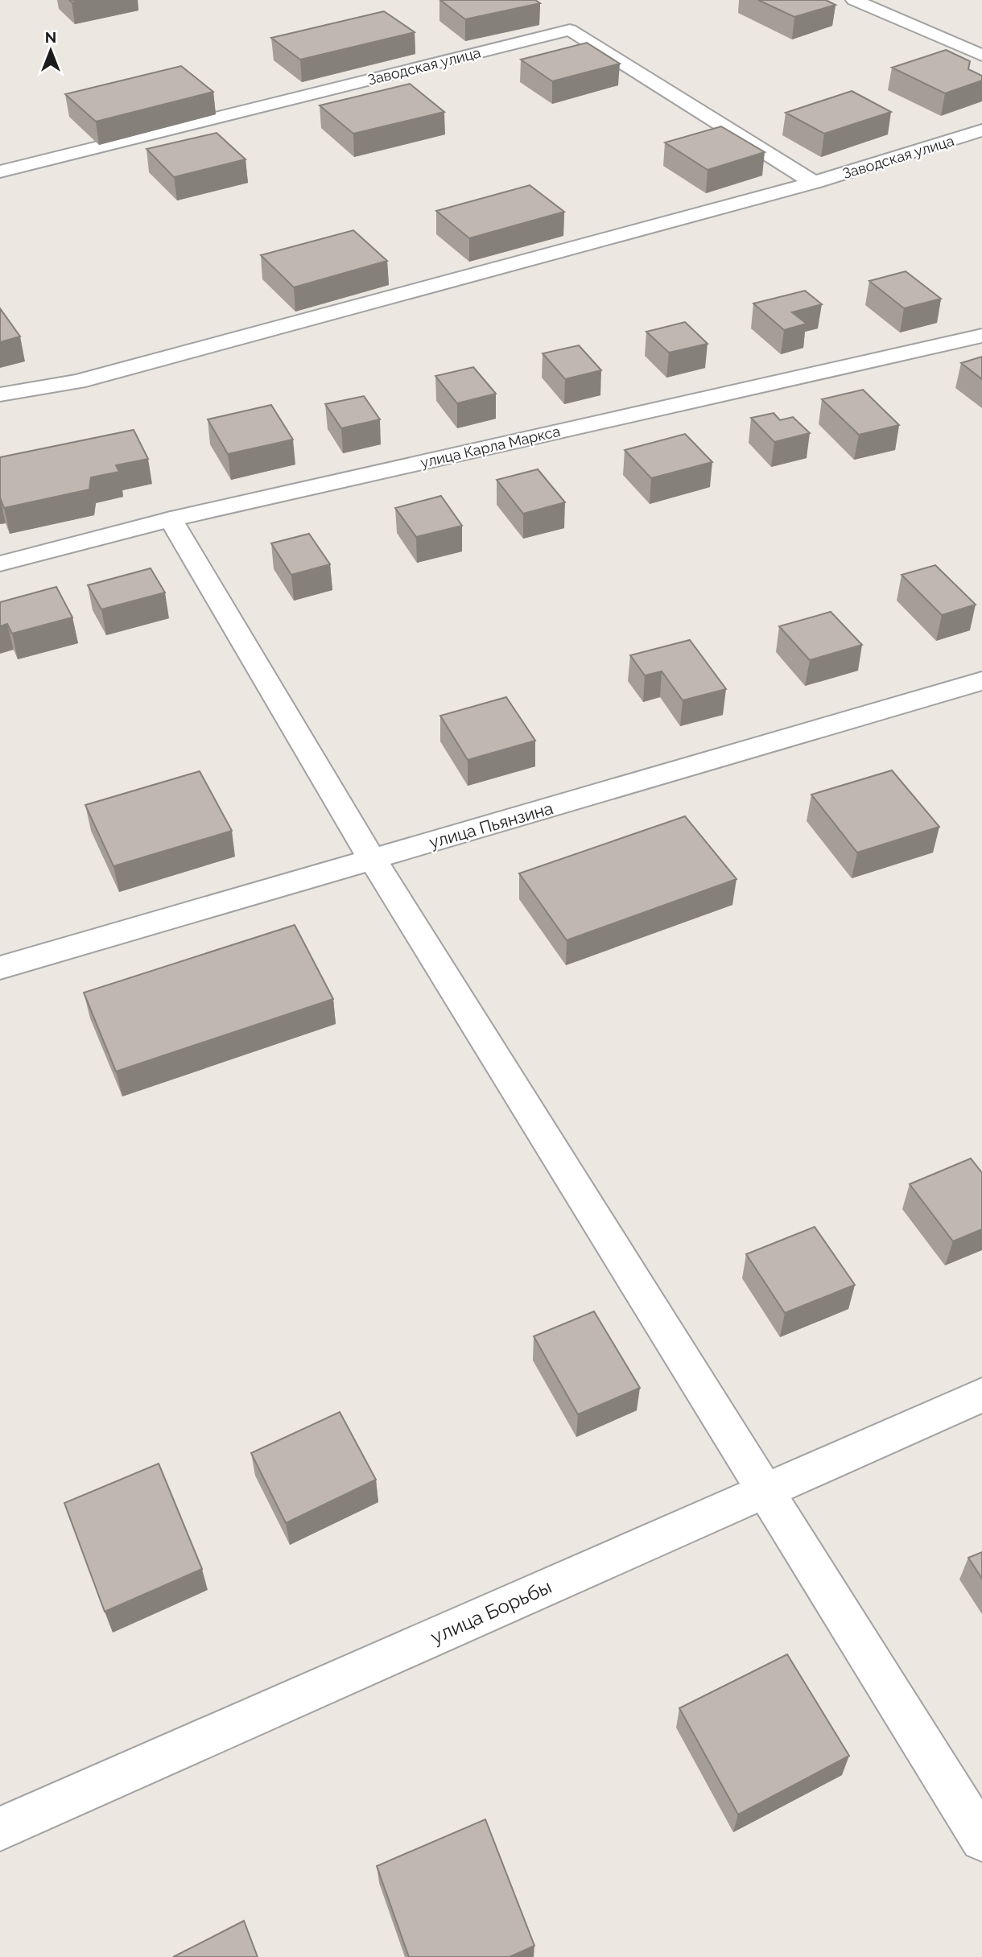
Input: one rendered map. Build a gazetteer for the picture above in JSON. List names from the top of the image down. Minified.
{"streets":{"street":["Заводская улица","улица Карла Маркса","улица Пьянзина","улица Борьбы"]},"north":"top"}
